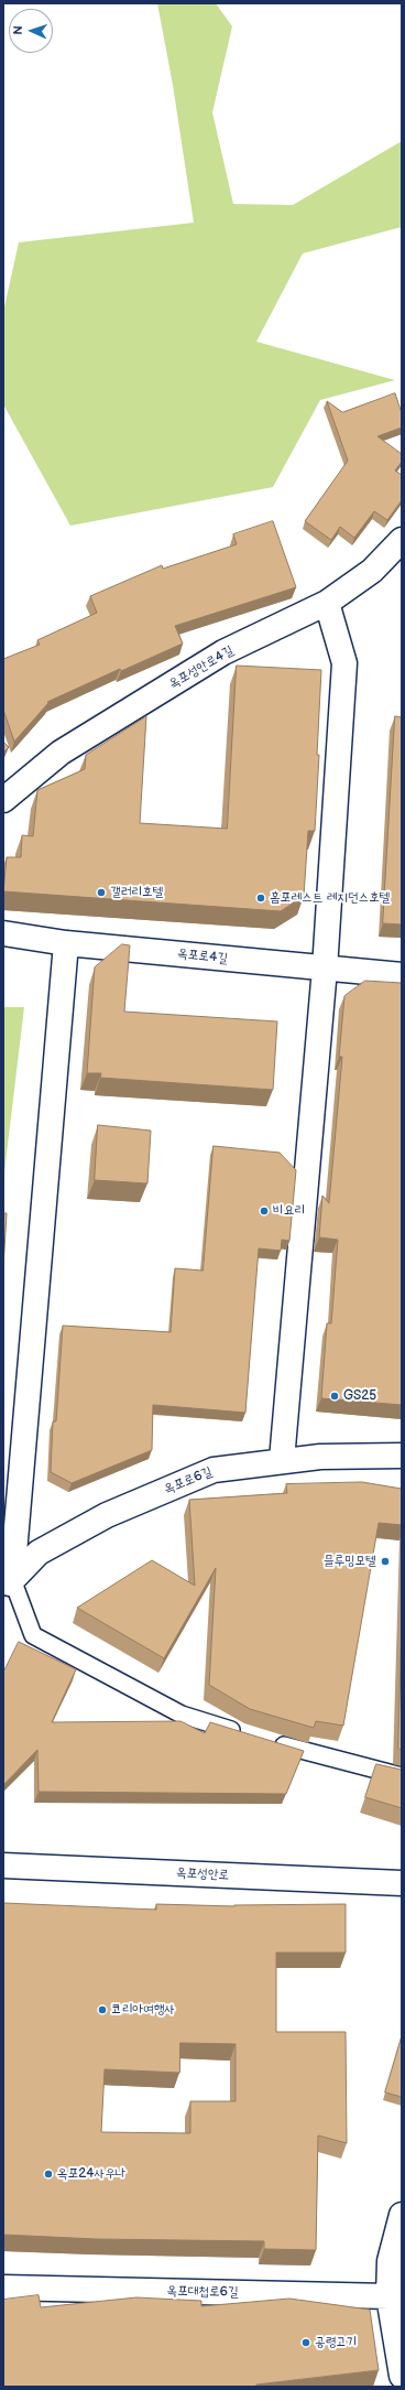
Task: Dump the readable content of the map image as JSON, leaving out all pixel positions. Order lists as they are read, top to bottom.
{
  "streets": {
    "street": [
      "옥포성안로4길",
      "옥포로4길",
      "옥포로6길",
      "옥포성안로",
      "옥포대첩로6길"
    ]
  },
  "places": [
    "갤러리호텔",
    "홈포레스트 레지던스호텔",
    "비요리",
    "GS25",
    "믈루밍모텔",
    "코리아여행사",
    "옥포24사우나",
    "공령고기"
  ],
  "north": "left"
}
